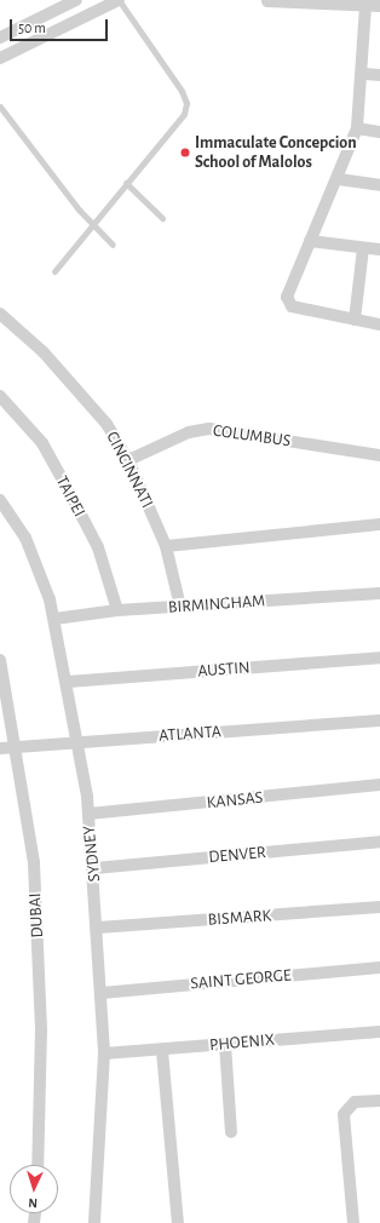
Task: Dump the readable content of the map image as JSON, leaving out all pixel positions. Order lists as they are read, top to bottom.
{
  "streets": {
    "street": [
      "COLUMBUS",
      "CINCINNATI",
      "TAIPEI",
      "BIRMINGHAM",
      "AUSTIN",
      "ATLANTA",
      "KANSAS",
      "SYDNEY",
      "DENVER",
      "DUBAI",
      "BISMARK",
      "SAINT GEORGE",
      "PHOENIX"
    ]
  },
  "crossings": [
    ["COLUMBUS", "CINCINNATI"],
    ["CINCINNATI", "BIRMINGHAM"],
    ["TAIPEI", "BIRMINGHAM"],
    ["BIRMINGHAM", "SYDNEY"],
    ["AUSTIN", "SYDNEY"],
    ["ATLANTA", "SYDNEY"],
    ["ATLANTA", "DUBAI"],
    ["KANSAS", "SYDNEY"],
    ["SYDNEY", "DENVER"],
    ["SYDNEY", "BISMARK"],
    ["SYDNEY", "SAINT GEORGE"],
    ["SYDNEY", "PHOENIX"]
  ],
  "places": ["Immaculate Concepcion School of Malolos"],
  "scale_bar": "50 m",
  "north": "bottom"
}
